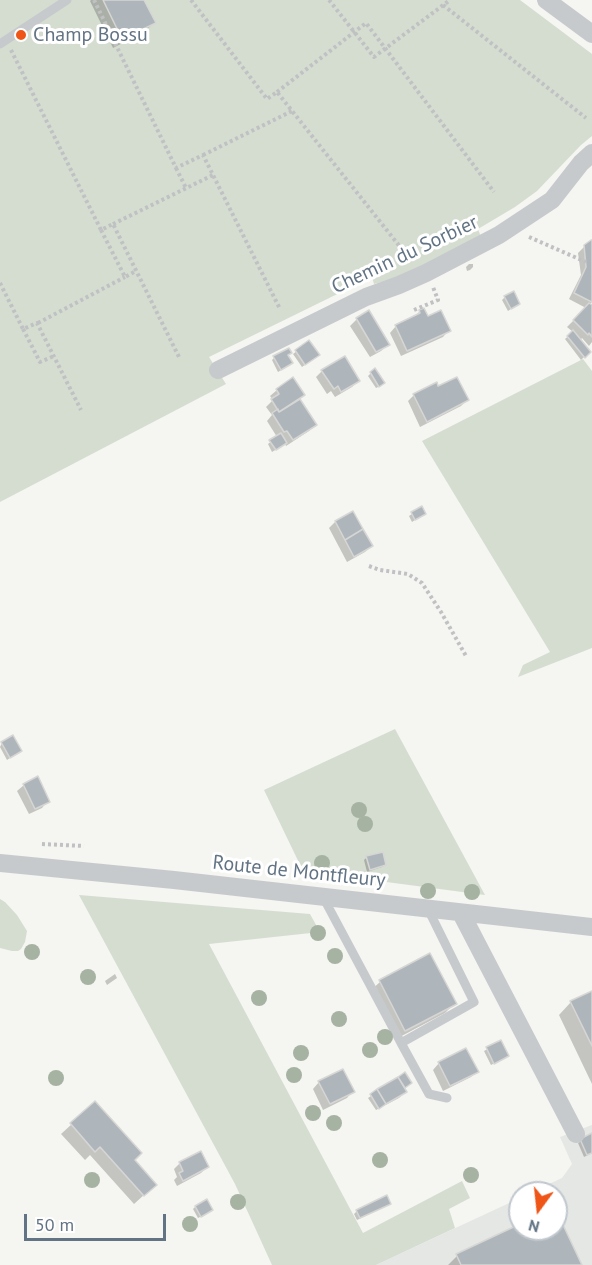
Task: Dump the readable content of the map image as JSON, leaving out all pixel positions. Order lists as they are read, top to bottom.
{
  "streets": {
    "street": ["Chemin du Sorbier", "Route de Montfleury"]
  },
  "places": ["Champ Bossu"],
  "scale_bar": "50 m",
  "north": "bottom"
}
